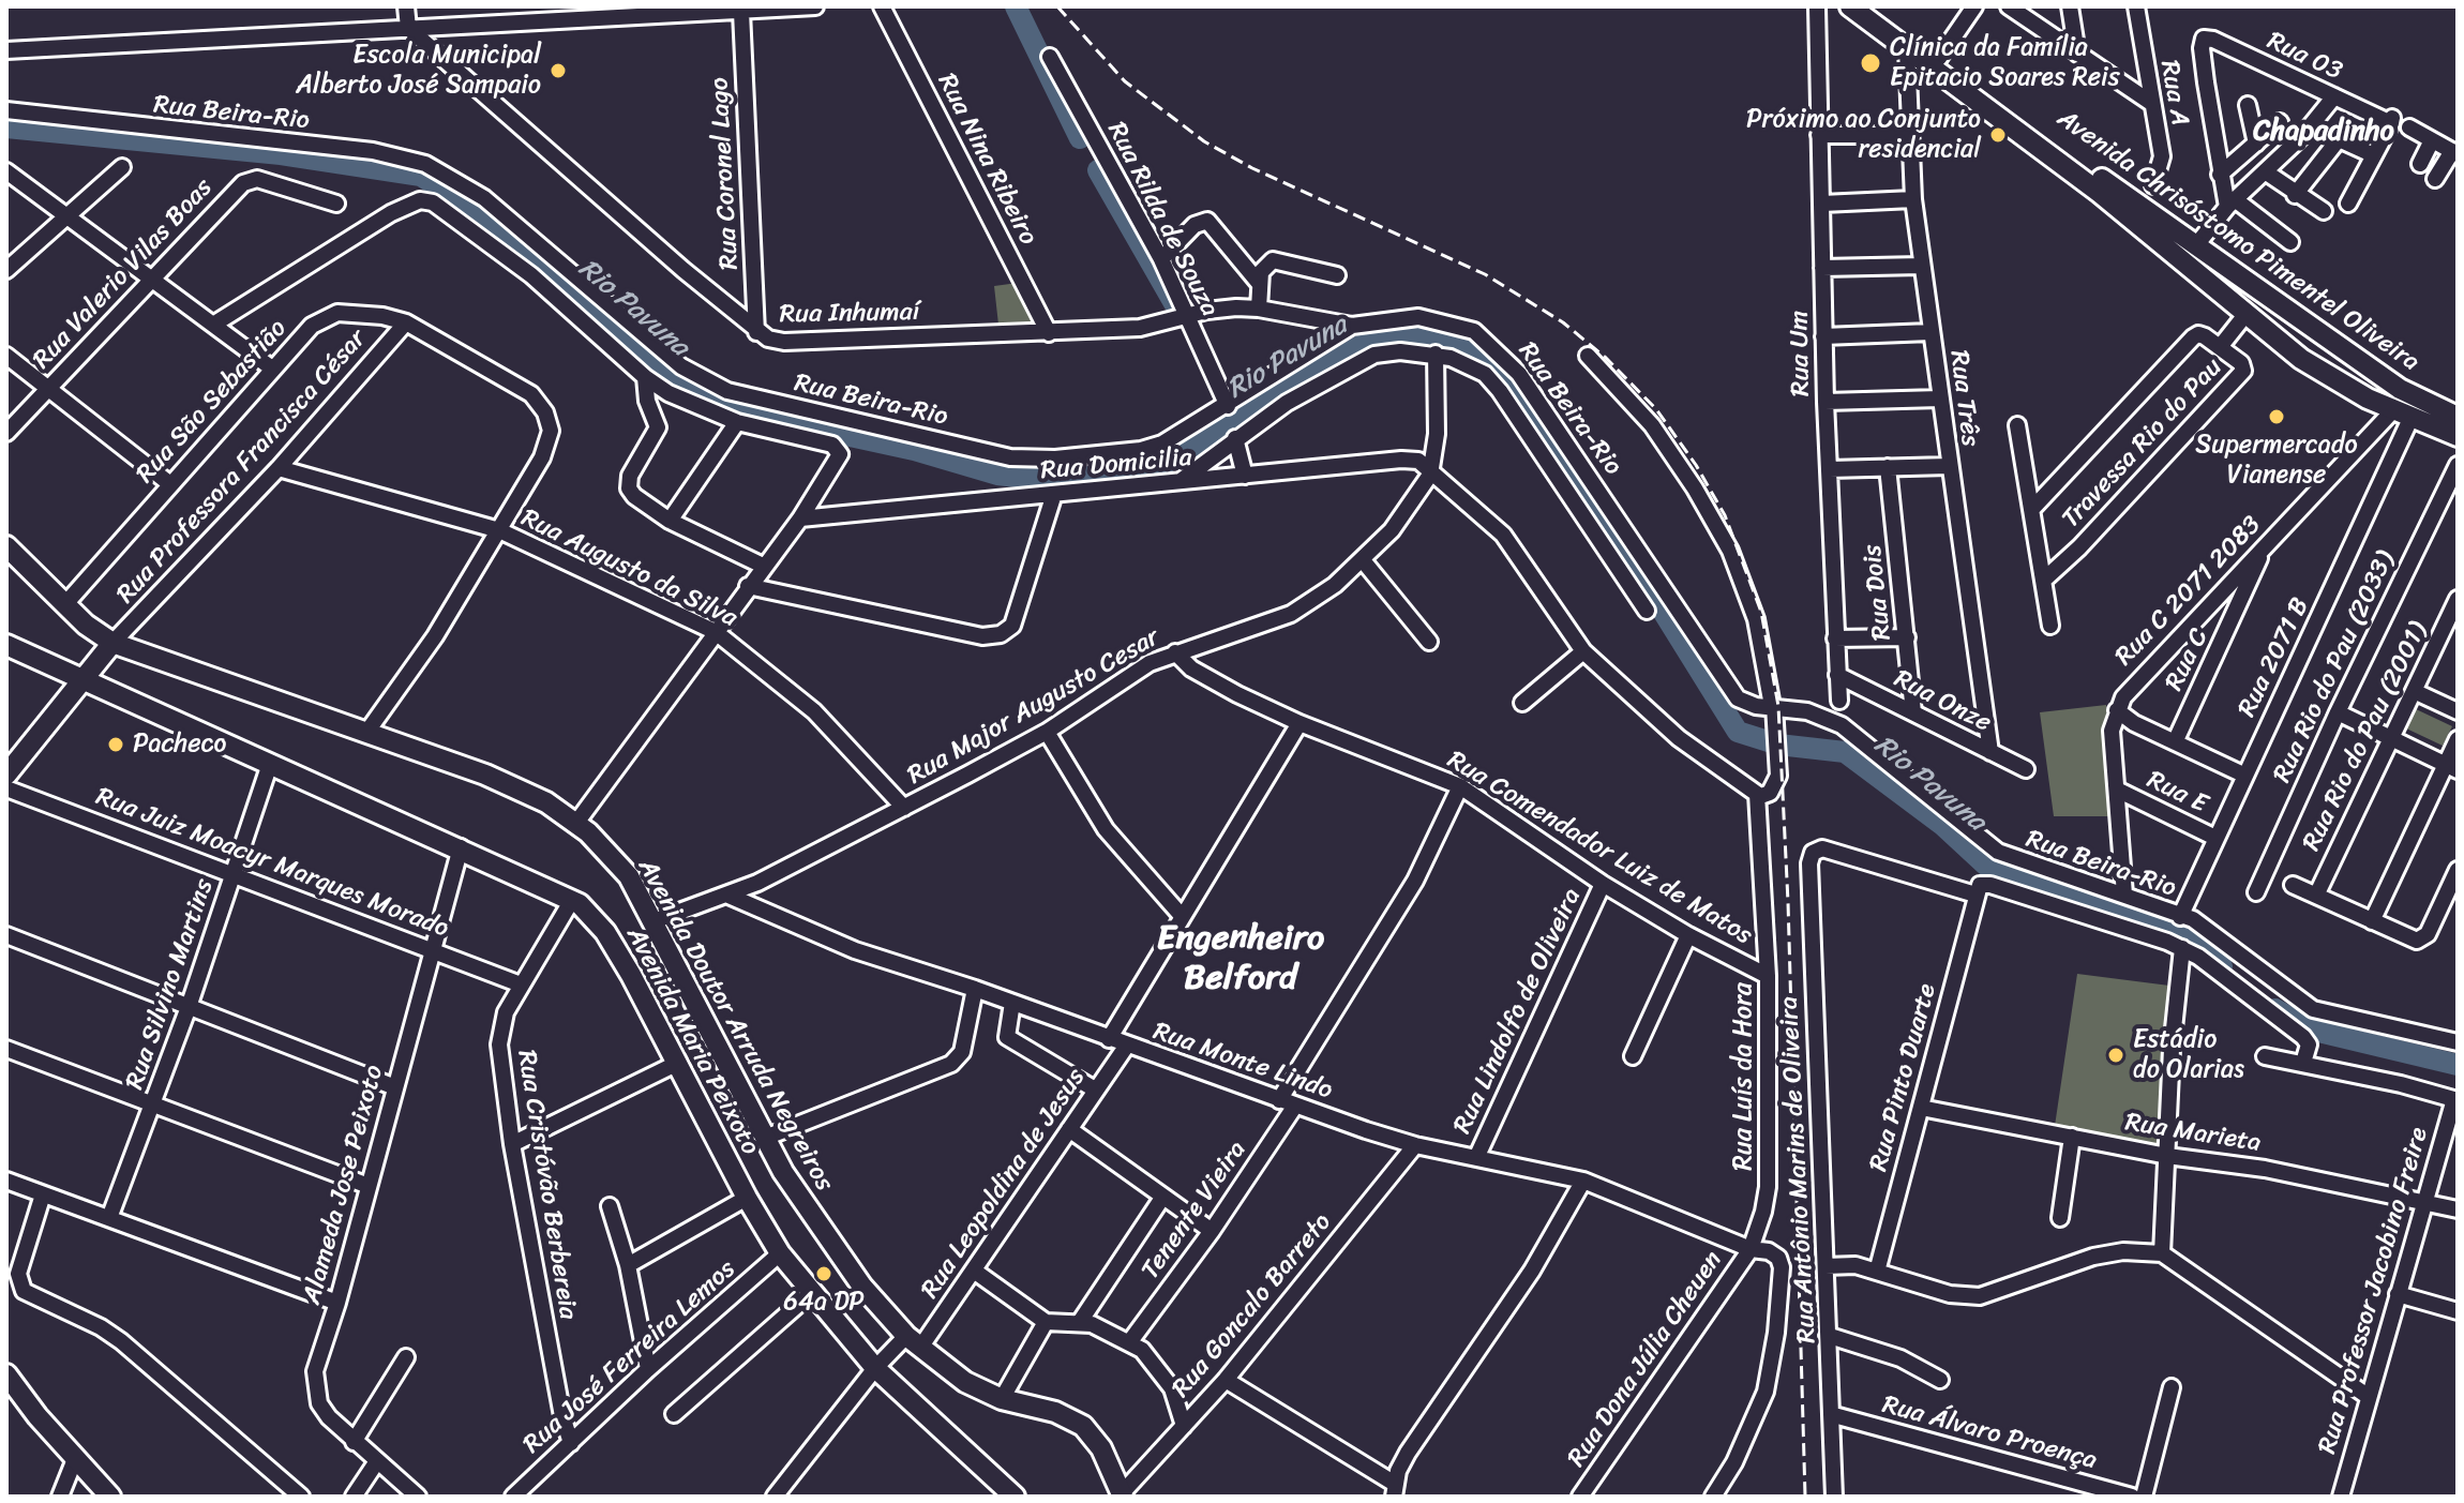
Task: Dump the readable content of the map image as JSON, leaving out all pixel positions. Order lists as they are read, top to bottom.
{
  "streets": {
    "main road": ["Avenida Chrisóstomo Pimentel Oliveira", "Avenida Doutor Arruda Negreiros", "Avenida Maria Peixoto"],
    "street": [
      "Rua 03",
      "Rua A",
      "Rua Beira-Rio",
      "Rua Nina Ribeiro",
      "Rua Coronel Lago",
      "Rua Rilda de Souza",
      "Rua Valerio Vilas Boas",
      "Rua Inhumaí",
      "Rua Um",
      "Rua Três",
      "Rua São Sebastião",
      "Travessa Rio do Pau",
      "Rua Domicilia",
      "Rua Professora Francisca César",
      "Rua Augusto da Silva",
      "Rua C 2071 2083",
      "Rua Dois",
      "Rua 2071 B",
      "Rua C",
      "Rua Rio do Pau (2033)",
      "Rua Onze",
      "Rua Major Augusto Cesar",
      "Rua Rio do Pau (2001)",
      "Rua E",
      "Rua Comendador Luiz de Matos",
      "Rua Juiz Moacyr Marques Morado",
      "Rua Silvino Martins",
      "Rua Lindolfo de Oliveira",
      "Rua Monte Lindo",
      "Rua Luís da Hora",
      "Rua Pinto Duarte",
      "Rua Marieta",
      "Rua Antônio Marins de Oliveira",
      "Rua Leopoldina de Jesus",
      "Alameda Jose Peixoto",
      "Rua Cristóvão Berbereia",
      "Tenente Vieira",
      "Rua Professor Jacobino Freire",
      "Rua Goncalo Barreto",
      "Rua José Ferreira Lemos",
      "Rua Dona Júlia Cheuen",
      "Rua Álvaro Proença"
    ]
  },
  "crossings": [
    ["Rua Beira-Rio", "Rua Rilda de Souza"],
    ["Rua Beira-Rio", "Rua Inhumaí"],
    ["Rua Beira-Rio", "Rua C 2071 2083"],
    ["Rua Beira-Rio", "Rua 2071 B"],
    ["Rua Nina Ribeiro", "Rua Inhumaí"],
    ["Rua Coronel Lago", "Rua Inhumaí"],
    ["Rua Rilda de Souza", "Rua Inhumaí"],
    ["Avenida Chrisóstomo Pimentel Oliveira", "Rua Três"],
    ["Avenida Chrisóstomo Pimentel Oliveira", "Rua C 2071 2083"],
    ["Avenida Chrisóstomo Pimentel Oliveira", "Rua 2071 B"],
    ["Rua Um", "Rua Onze"],
    ["Rua Três", "Rua Onze"],
    ["Rua São Sebastião", "Rua Professora Francisca César"],
    ["Rua São Sebastião", "Rua Augusto da Silva"],
    ["Rua São Sebastião", "Avenida Doutor Arruda Negreiros"],
    ["Rua Domicilia", "Rua Major Augusto Cesar"],
    ["Rua Domicilia", "Rua Luís da Hora"],
    ["Rua Professora Francisca César", "Rua Augusto da Silva"],
    ["Rua Professora Francisca César", "Avenida Doutor Arruda Negreiros"],
    ["Rua Augusto da Silva", "Rua Major Augusto Cesar"],
    ["Rua C 2071 2083", "Rua 2071 B"],
    ["Rua C 2071 2083", "Rua C"],
    ["Rua C 2071 2083", "Rua E"],
    ["Rua Dois", "Rua Onze"],
    ["Rua 2071 B", "Rua E"],
    ["Rua Major Augusto Cesar", "Rua Comendador Luiz de Matos"],
    ["Rua Major Augusto Cesar", "Avenida Doutor Arruda Negreiros"],
    ["Rua Major Augusto Cesar", "Rua Monte Lindo"],
    ["Rua Comendador Luiz de Matos", "Rua Lindolfo de Oliveira"],
    ["Rua Comendador Luiz de Matos", "Rua Luís da Hora"],
    ["Rua Comendador Luiz de Matos", "Tenente Vieira"],
    ["Rua Juiz Moacyr Marques Morado", "Rua Silvino Martins"],
    ["Rua Juiz Moacyr Marques Morado", "Alameda Jose Peixoto"],
    ["Rua Juiz Moacyr Marques Morado", "Rua Cristóvão Berbereia"],
    ["Rua Silvino Martins", "Avenida Maria Peixoto"],
    ["Rua Lindolfo de Oliveira", "Rua Monte Lindo"],
    ["Avenida Doutor Arruda Negreiros", "Rua Leopoldina de Jesus"],
    ["Avenida Doutor Arruda Negreiros", "Rua Goncalo Barreto"],
    ["Avenida Maria Peixoto", "Rua Leopoldina de Jesus"],
    ["Avenida Maria Peixoto", "Alameda Jose Peixoto"],
    ["Avenida Maria Peixoto", "Rua Cristóvão Berbereia"],
    ["Avenida Maria Peixoto", "Rua José Ferreira Lemos"],
    ["Rua Monte Lindo", "Rua Luís da Hora"],
    ["Rua Monte Lindo", "Rua Leopoldina de Jesus"],
    ["Rua Monte Lindo", "Tenente Vieira"],
    ["Rua Monte Lindo", "Rua Goncalo Barreto"],
    ["Rua Monte Lindo", "Rua Dona Júlia Cheuen"],
    ["Rua Luís da Hora", "Rua Dona Júlia Cheuen"],
    ["Rua Pinto Duarte", "Rua Marieta"],
    ["Rua Pinto Duarte", "Rua Antônio Marins de Oliveira"],
    ["Rua Marieta", "Rua Professor Jacobino Freire"],
    ["Rua Antônio Marins de Oliveira", "Rua Álvaro Proença"],
    ["Rua Cristóvão Berbereia", "Rua José Ferreira Lemos"]
  ],
  "districts": ["Chapadinho", "Engenheiro Belford"],
  "water": ["Rio Pavuna"],
  "places": [
    "Clínica da Família Epitacio Soares Reis",
    "Escola Municipal Alberto José Sampaio",
    "Próximo ao Conjunto residencial",
    "Supermercado Vianense",
    "Pacheco",
    "Estádio do Olarias",
    "64a DP"
  ]
}
